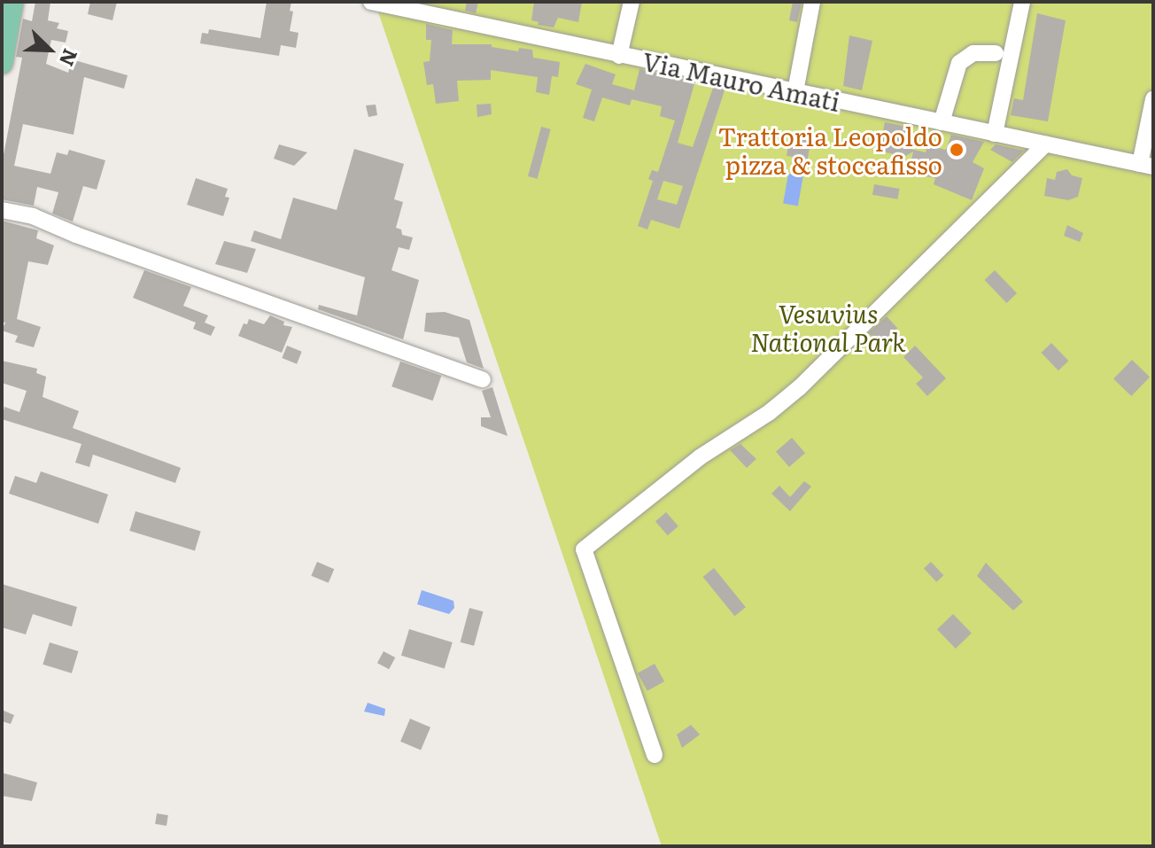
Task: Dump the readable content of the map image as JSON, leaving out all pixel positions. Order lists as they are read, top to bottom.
{
  "streets": {
    "street": ["Via Mauro Amati"]
  },
  "parks": ["Vesuvius National Park"],
  "places": ["Trattoria Leopoldo pizza & stoccafisso"],
  "north": "bottom right"
}
